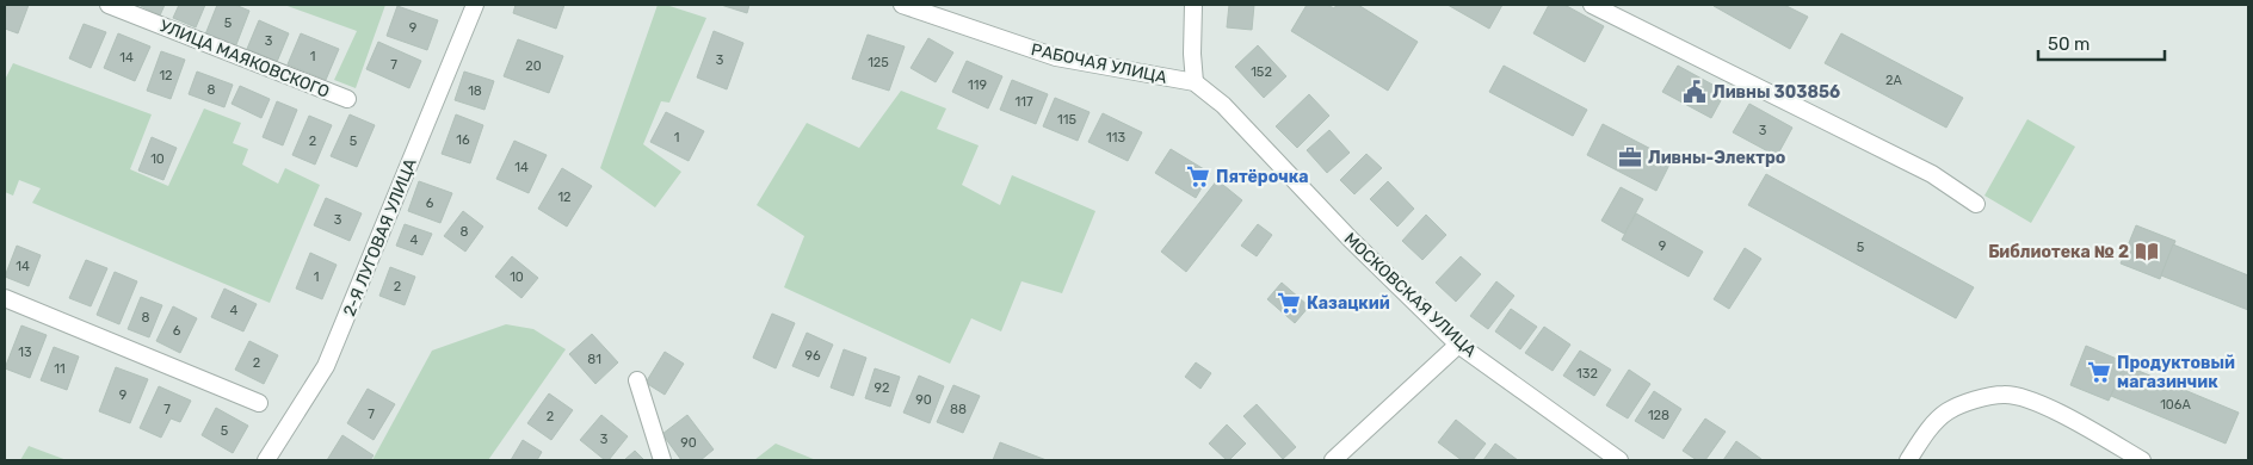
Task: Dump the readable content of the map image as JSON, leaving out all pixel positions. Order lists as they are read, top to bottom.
{
  "streets": {
    "street": [
      "УЛИЦА МАЯКОВСКОГО",
      "РАБОЧАЯ УЛИЦА",
      "2-Я ЛУГОВАЯ УЛИЦА",
      "МОСКОВСКАЯ УЛИЦА"
    ]
  },
  "crossings": [
    ["РАБОЧАЯ УЛИЦА", "МОСКОВСКАЯ УЛИЦА"]
  ],
  "places": {
    "public building": ["Ливны 303856"],
    "office": ["Ливны-Электро"],
    "supermarket": ["Пятёрочка", "Казацкий", "Продуктовый магазинчик"],
    "library": ["Библиотека № 2"]
  },
  "house_numbers": [
    "5",
    "9",
    "3",
    "1",
    "14",
    "3",
    "125",
    "7",
    "20",
    "152",
    "12",
    "2А",
    "119",
    "8",
    "18",
    "117",
    "115",
    "3",
    "1",
    "113",
    "16",
    "2",
    "5",
    "10",
    "14",
    "12",
    "6",
    "3",
    "8",
    "4",
    "9",
    "5",
    "14",
    "1",
    "10",
    "2",
    "4",
    "8",
    "6",
    "13",
    "96",
    "81",
    "2",
    "11",
    "132",
    "92",
    "9",
    "90",
    "106А",
    "7",
    "88",
    "7",
    "128",
    "2",
    "5",
    "3",
    "90"
  ],
  "scale_bar": "50 m"
}
